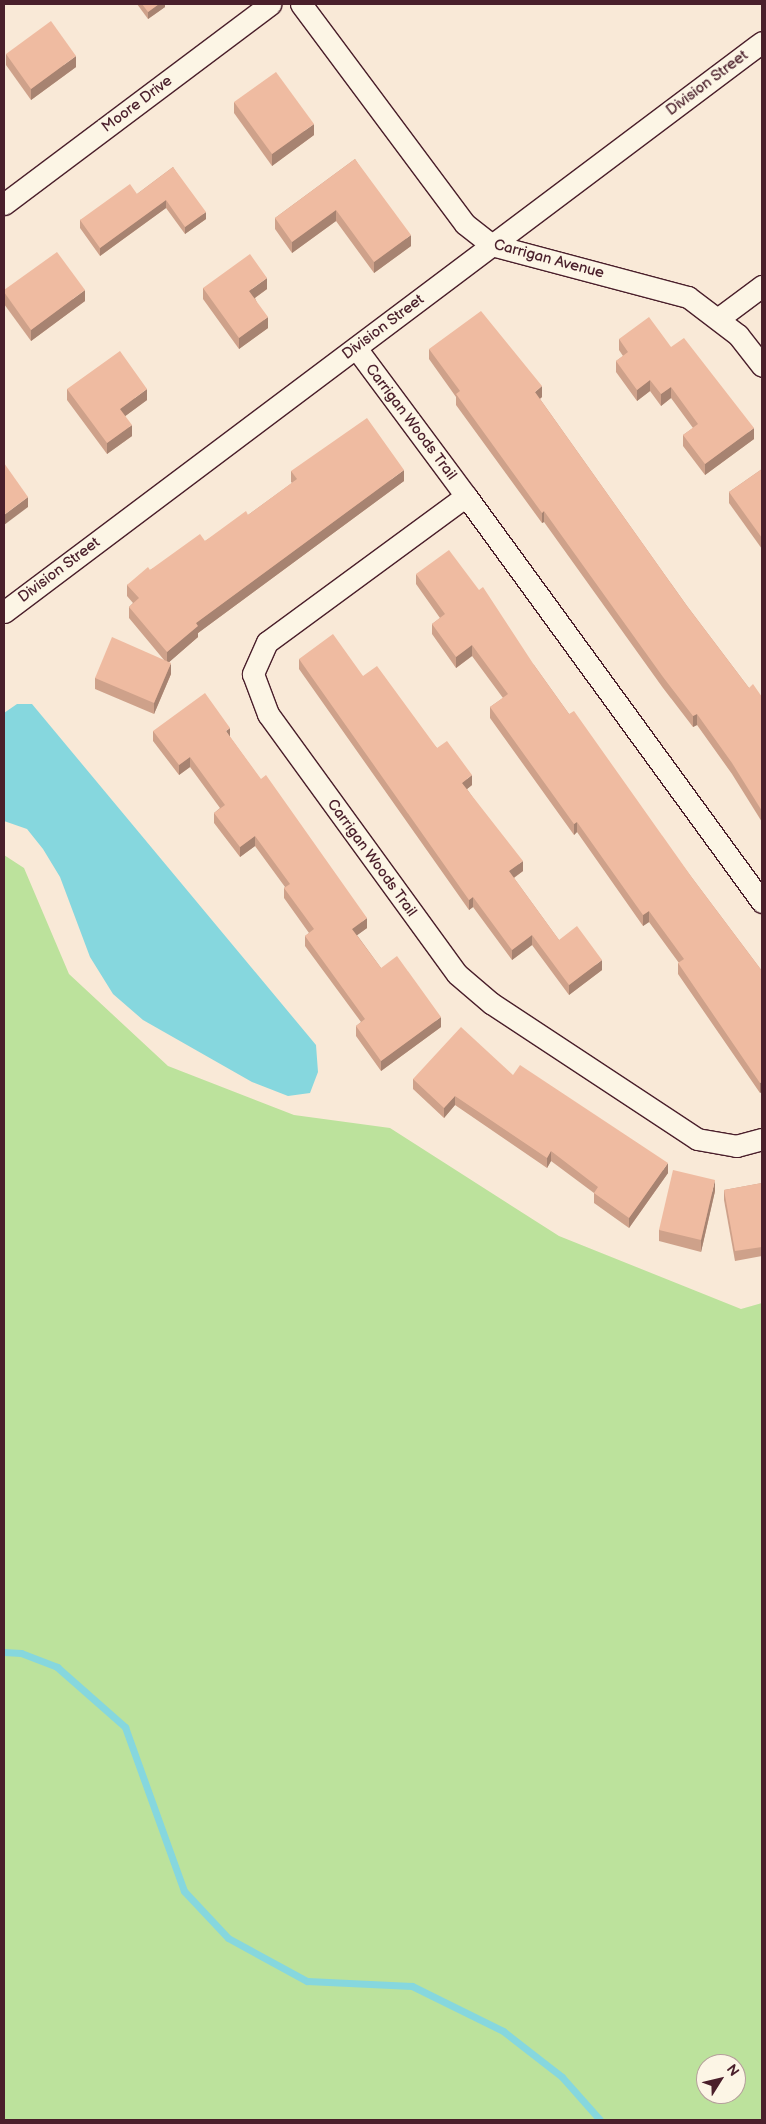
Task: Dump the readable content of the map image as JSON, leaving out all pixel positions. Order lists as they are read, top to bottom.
{
  "streets": {
    "street": [
      "Division Street",
      "Moore Drive",
      "Carrigan Avenue",
      "Carrigan Woods Trail"
    ]
  },
  "crossings": [
    ["Division Street", "Carrigan Avenue"],
    ["Division Street", "Carrigan Woods Trail"]
  ],
  "north": "top right"
}
